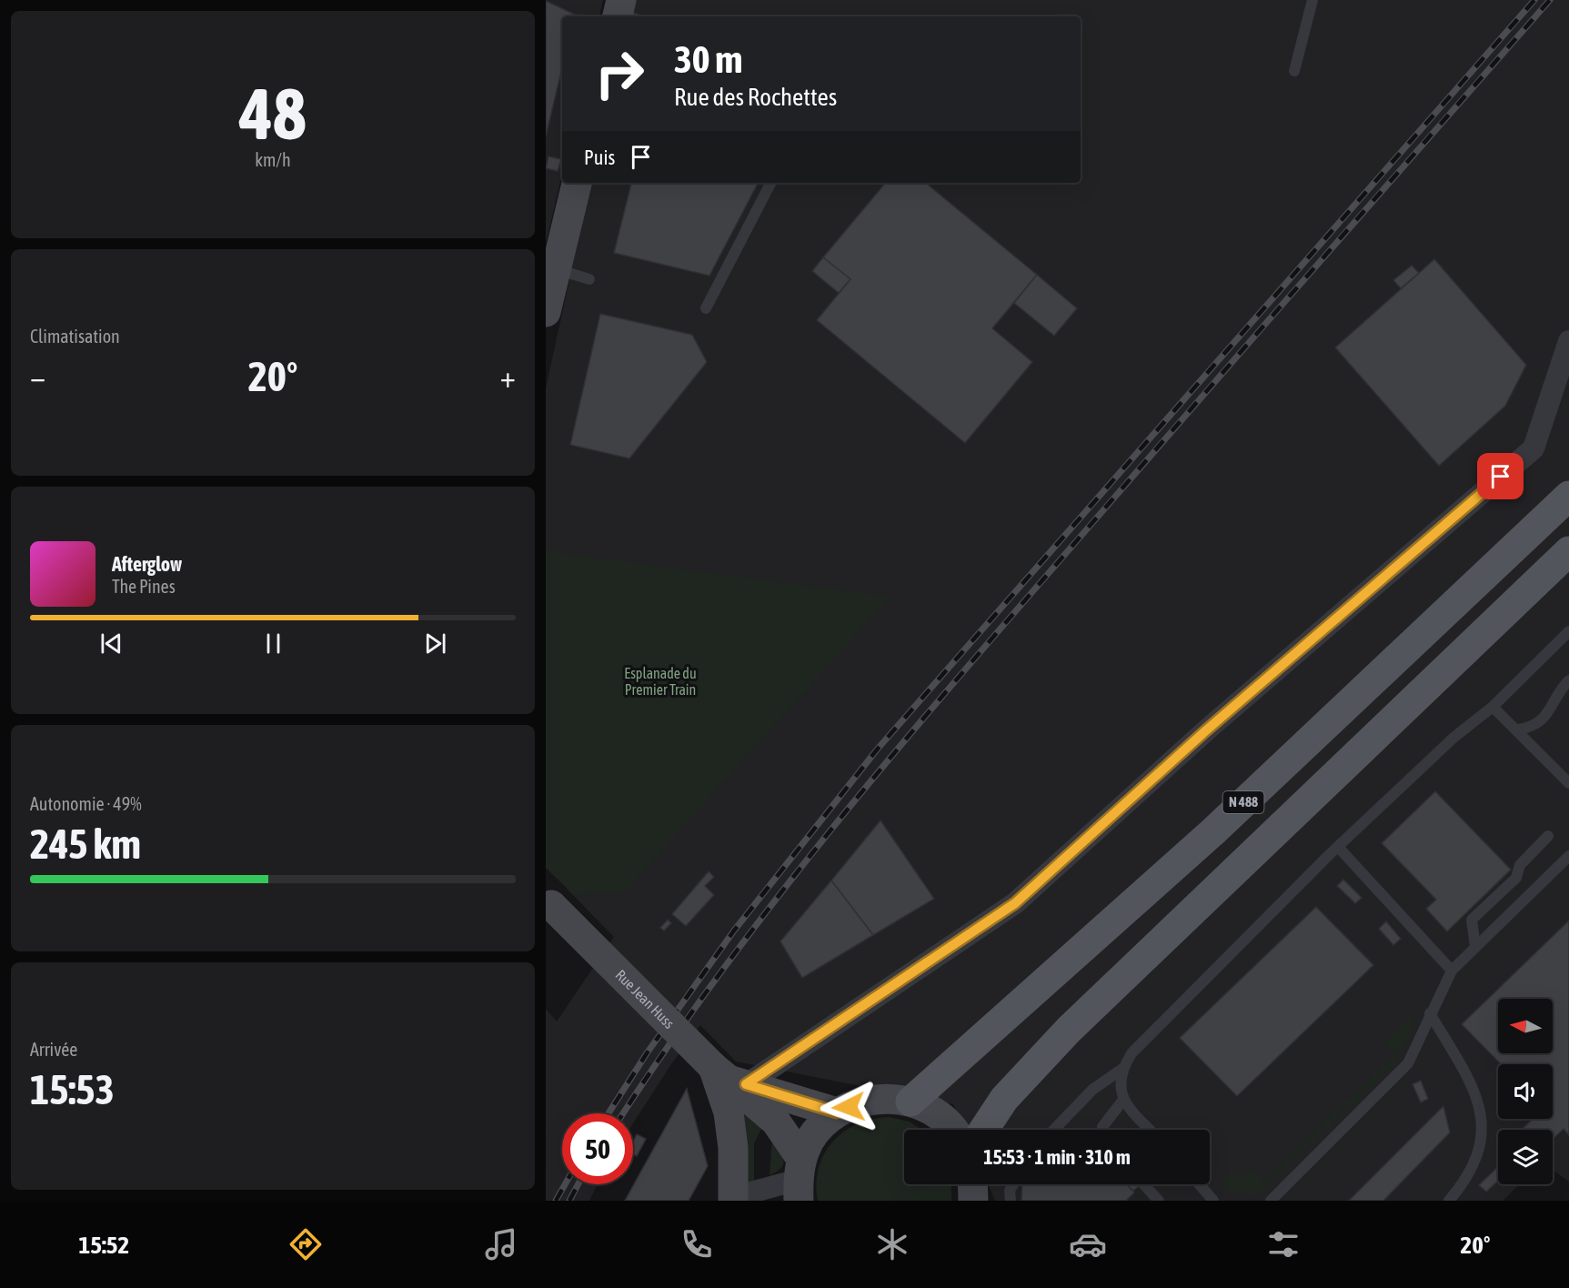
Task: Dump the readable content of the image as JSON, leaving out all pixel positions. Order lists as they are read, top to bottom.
{
  "streets": {
    "main road": ["N 488", "Rue Jean Huss"]
  },
  "parks": ["Esplanade du Premier Train"],
  "north": "left",
  "page": {
    "tile": [
      ["48", "km/h"],
      "Climatisation",
      ["Autonomie · 49%", "245 km"],
      ["Arrivée", "15:53"]
    ],
    "turn": ["30 m", "Rue des Rochettes"],
    "then": "Puis",
    "heat": ["−", "20°", "+"],
    "song": ["Afterglow", "The Pines"],
    "limit": "50",
    "trip": "15:53 · 1 min · 310 m",
    "tabs": ["15:52", "20°"]
  }
}
